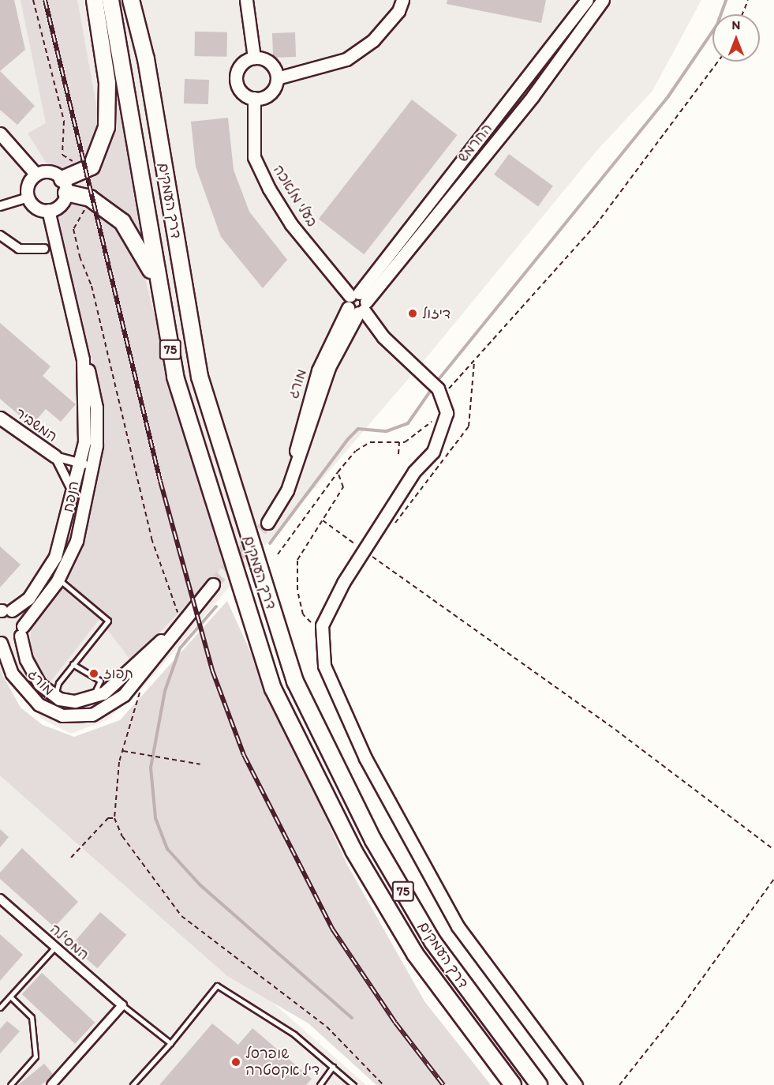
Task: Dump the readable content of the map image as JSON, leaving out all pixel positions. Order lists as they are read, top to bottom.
{
  "streets": {
    "highway": ["דרך העמקים", "75"],
    "street": [
      "החרמש",
      "בעלי מלאכה",
      "מורג",
      "המשביר",
      "הנפח",
      "המסילה"
    ]
  },
  "crossings": [
    ["החרמש", "בעלי מלאכה"],
    ["החרמש", "מורג"],
    ["בעלי מלאכה", "מורג"],
    ["מורג", "הנפח"],
    ["המשביר", "הנפח"]
  ],
  "places": ["דיזול", "תפוז", "שופרסל דיל אקסטרה"],
  "north": "top"
}
